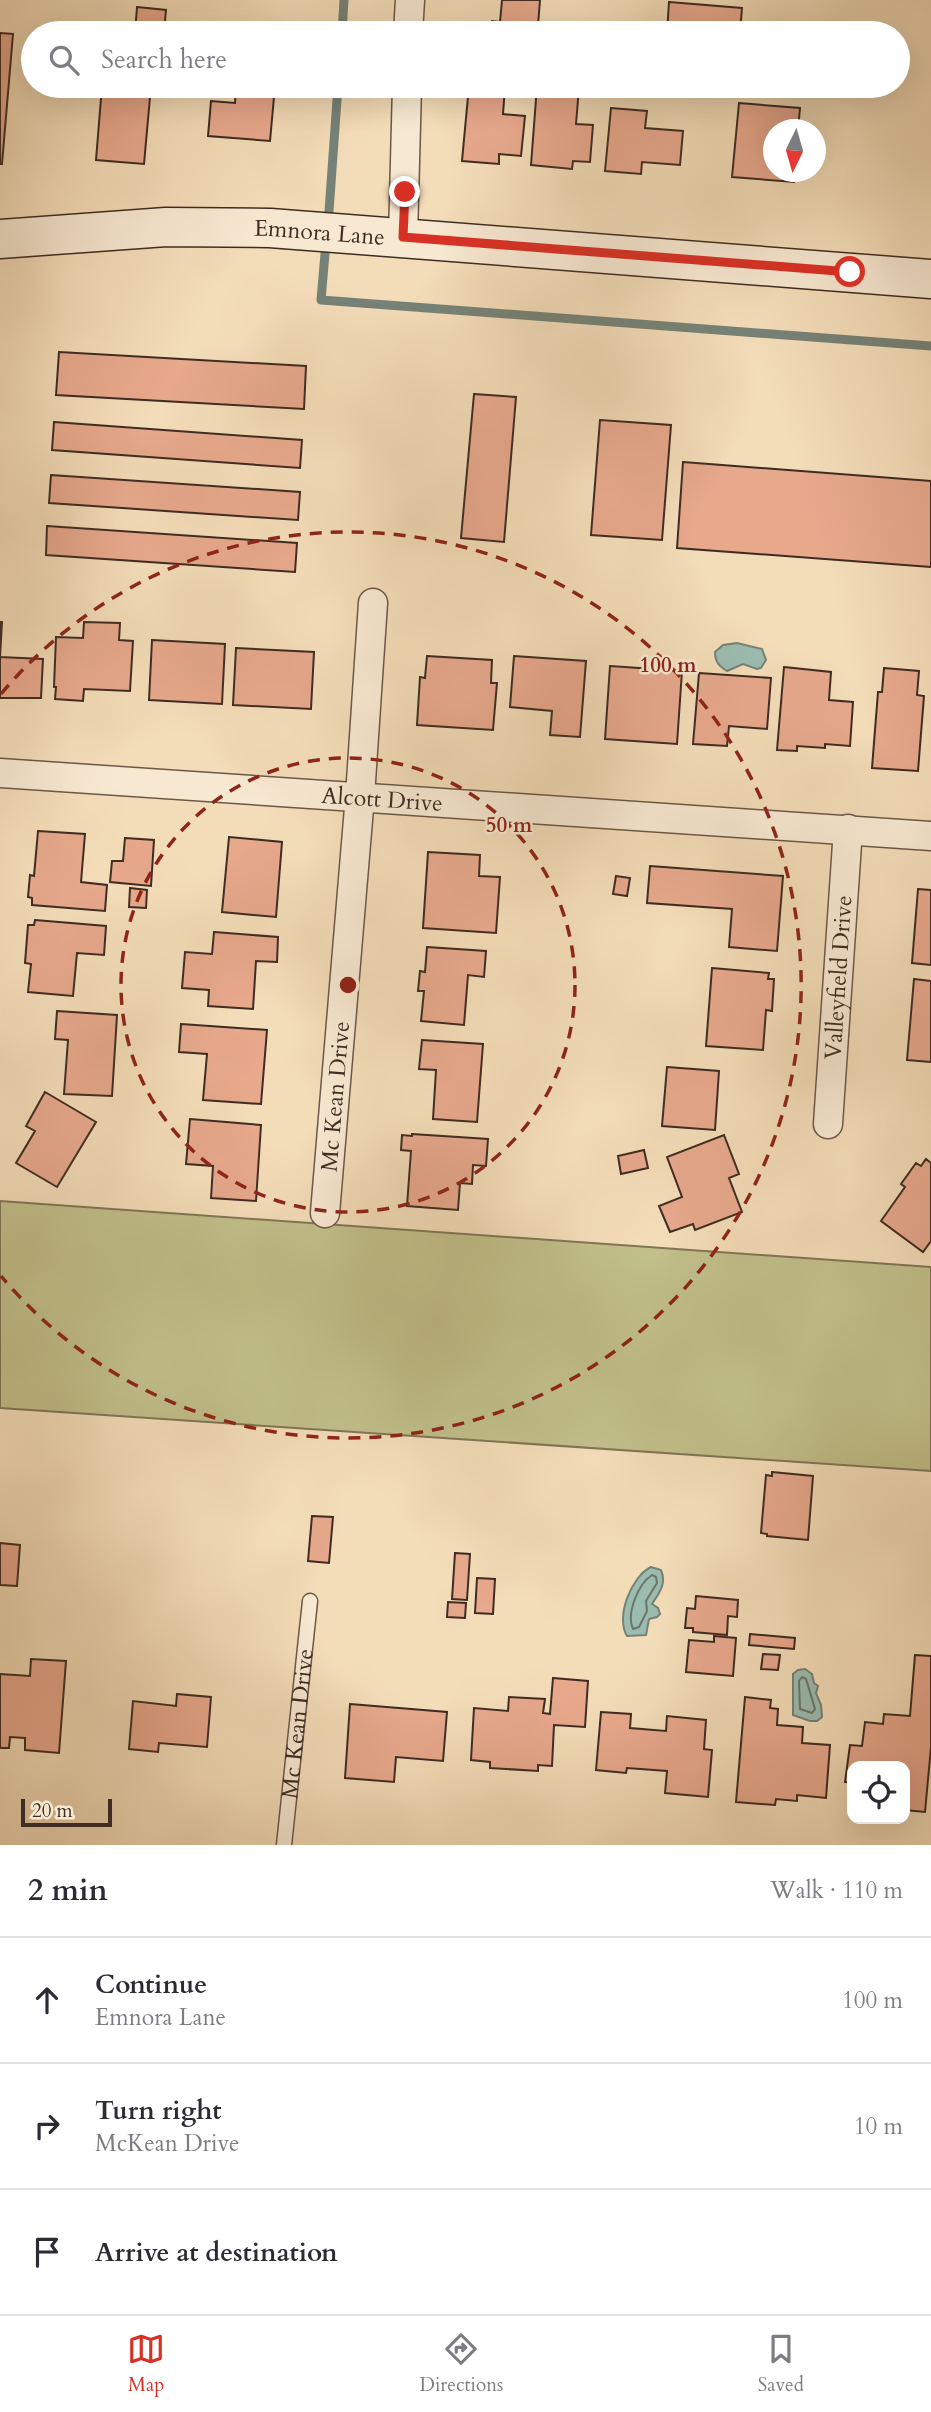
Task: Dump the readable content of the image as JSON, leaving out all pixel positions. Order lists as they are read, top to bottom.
{
  "streets": {
    "street": [
      "Emnora Lane",
      "Alcott Drive",
      "Valleyfield Drive",
      "Mc Kean Drive"
    ]
  },
  "crossings": [
    ["Alcott Drive", "Valleyfield Drive"],
    ["Alcott Drive", "Mc Kean Drive"]
  ],
  "scale_bar": "20 m",
  "north": "bottom",
  "page": {
    "search": "Search here",
    "scale": "20 m",
    "heading": ["2 min", "Walk · 110 m"],
    "list": [
      ["Continue", "Emnora Lane", "100 m"],
      ["Turn right", "McKean Drive", "10 m"],
      "Arrive at destination"
    ],
    "nav": ["Map", "Directions", "Saved"]
  },
  "rings": ["100 m", "50 m"]
}
